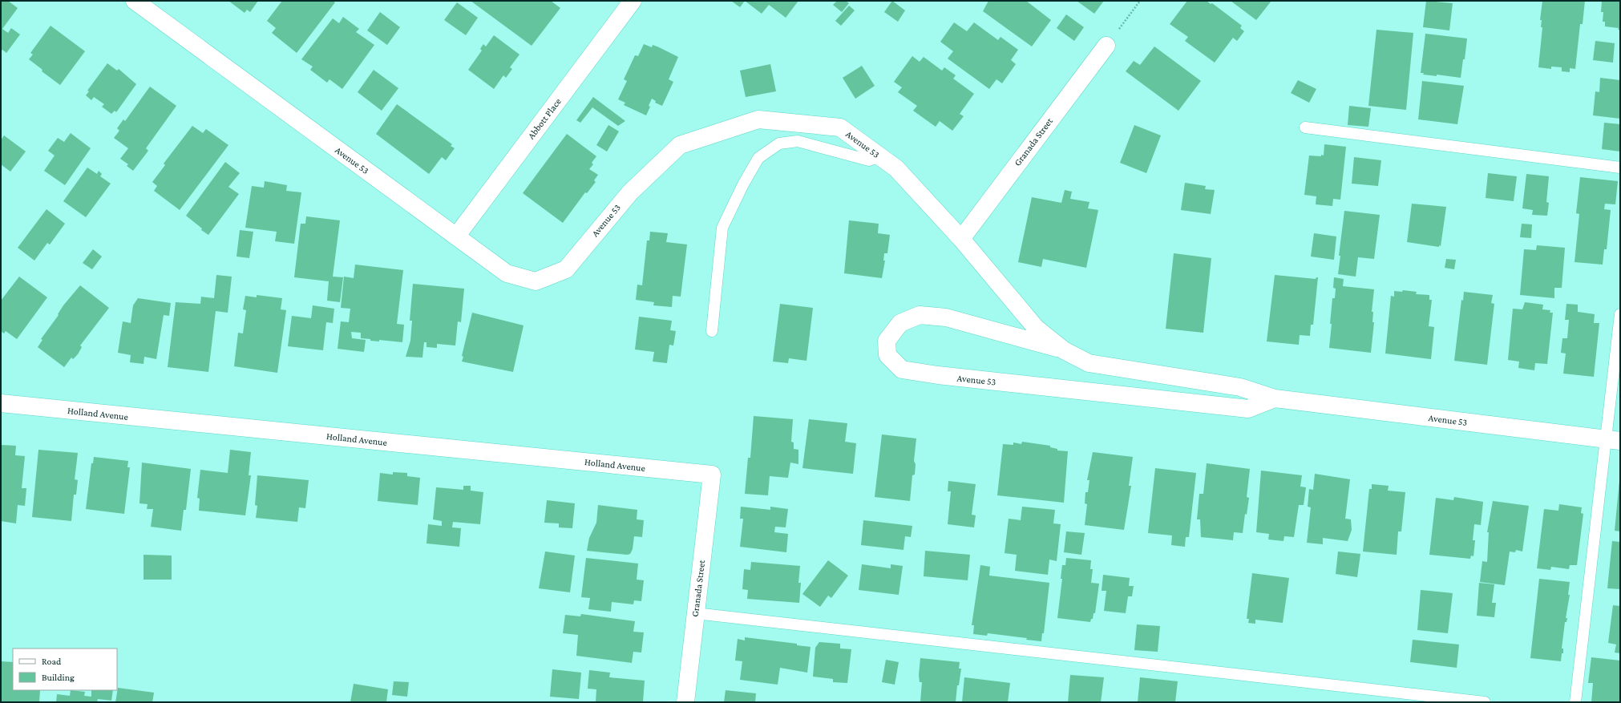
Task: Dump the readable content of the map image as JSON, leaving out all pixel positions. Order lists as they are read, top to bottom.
{
  "streets": {
    "street": [
      "Abbott Place",
      "Granada Street",
      "Avenue 53",
      "Holland Avenue"
    ]
  },
  "crossings": [
    ["Abbott Place", "Avenue 53"],
    ["Granada Street", "Avenue 53"],
    ["Granada Street", "Holland Avenue"]
  ],
  "legend": ["Road", "Building"]
}
